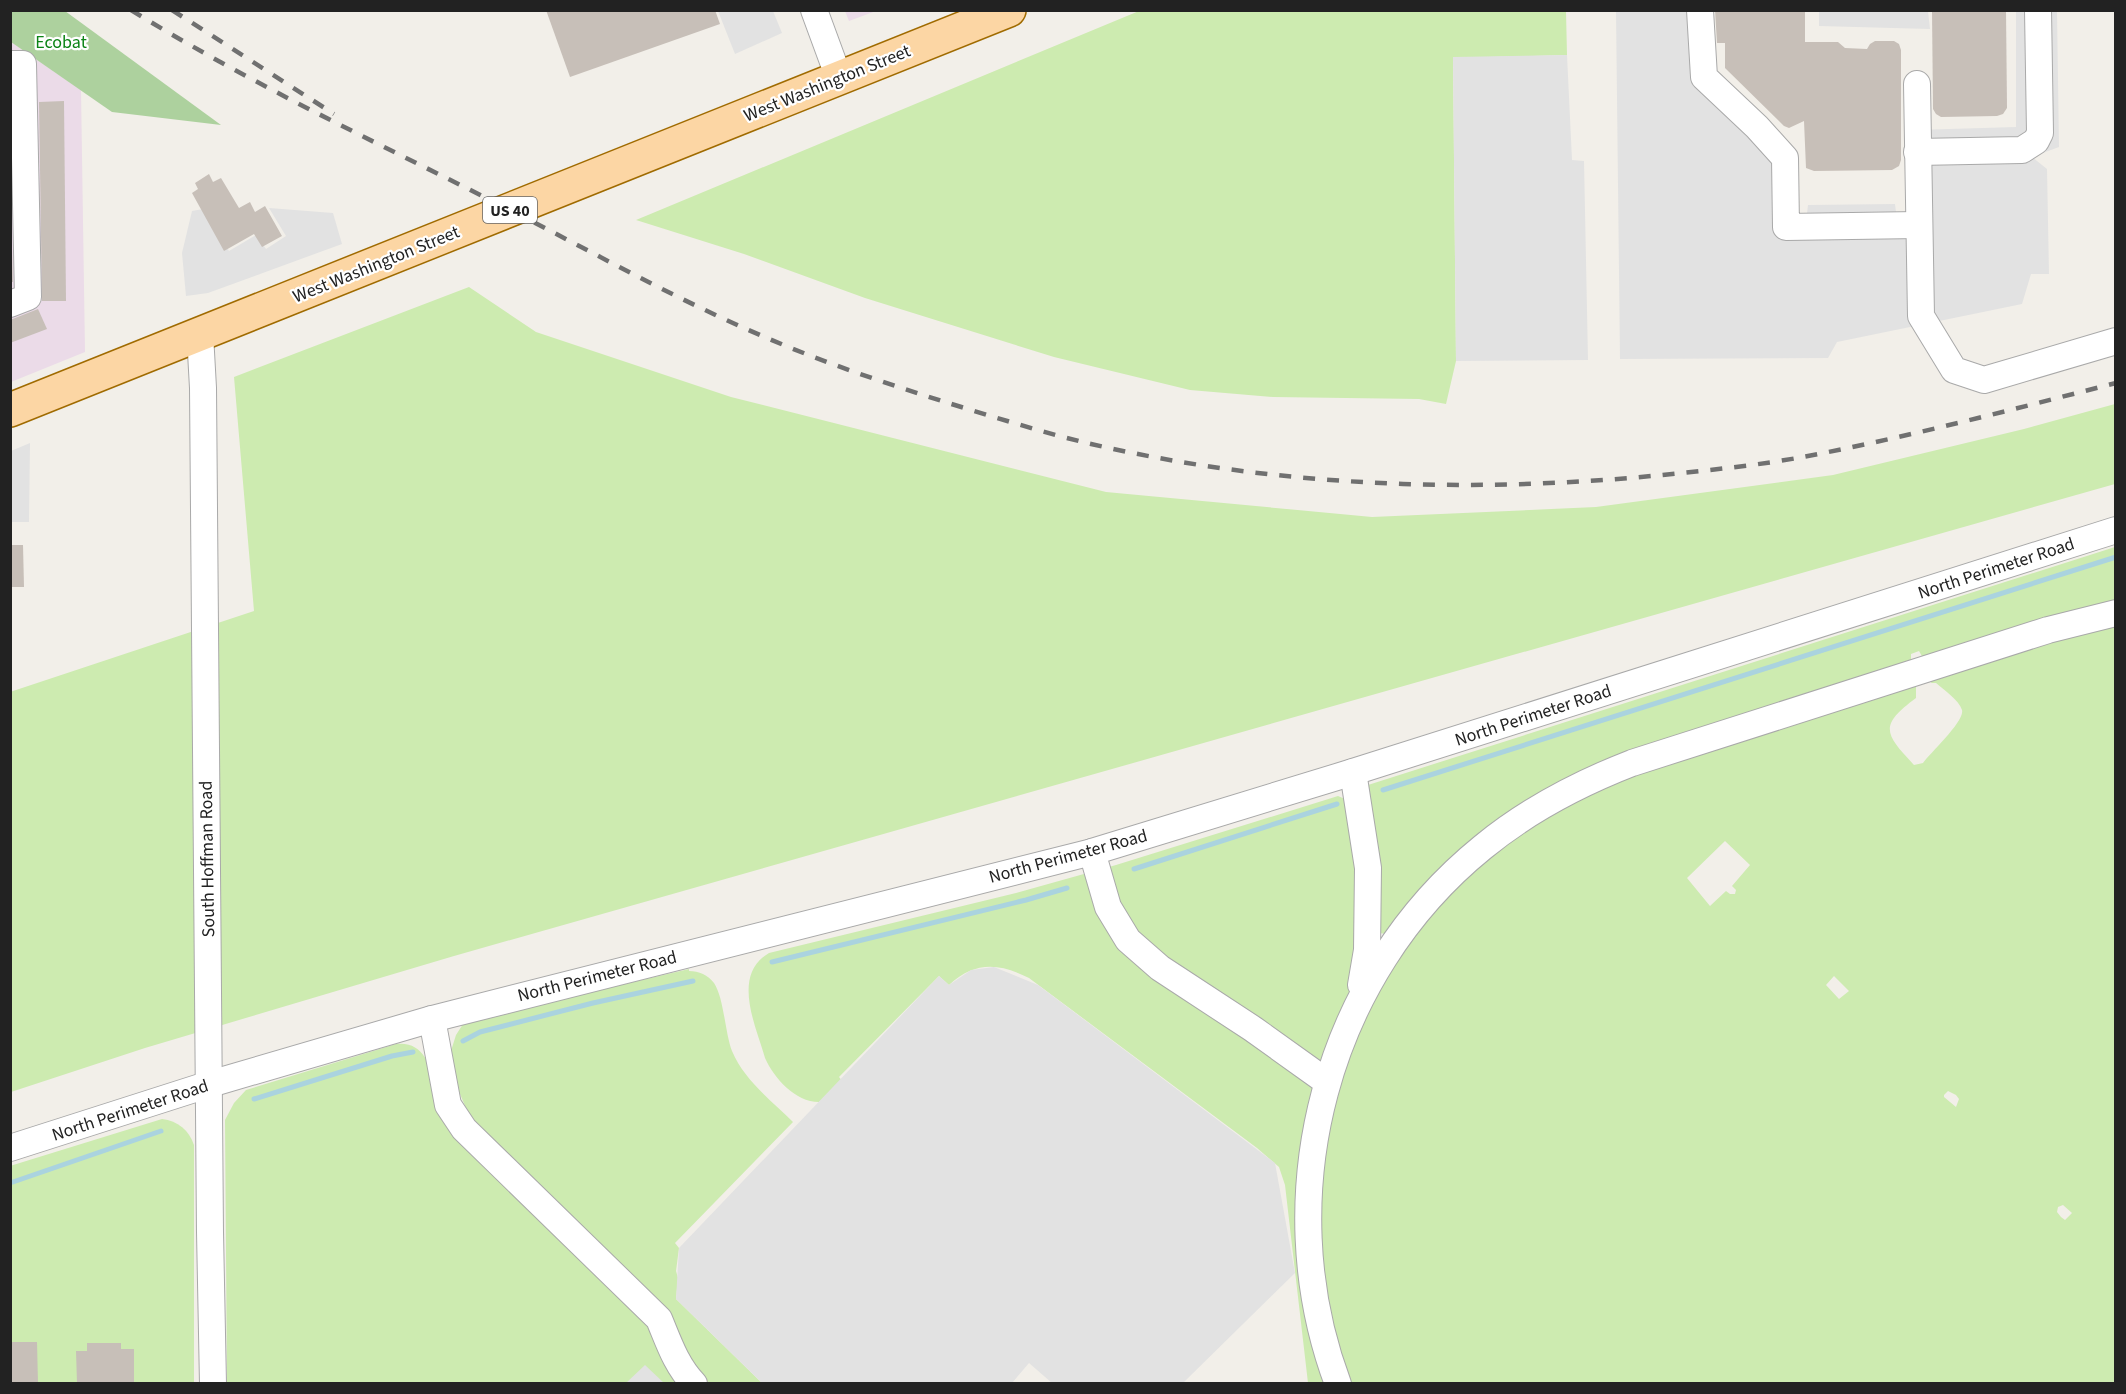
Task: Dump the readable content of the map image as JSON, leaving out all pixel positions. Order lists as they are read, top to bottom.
{
  "streets": {
    "main road": ["West Washington Street", "US 40"],
    "street": ["North Perimeter Road", "South Hoffman Road"]
  },
  "crossings": [
    ["West Washington Street", "South Hoffman Road"],
    ["North Perimeter Road", "South Hoffman Road"]
  ],
  "parks": ["Ecobat"]
}
